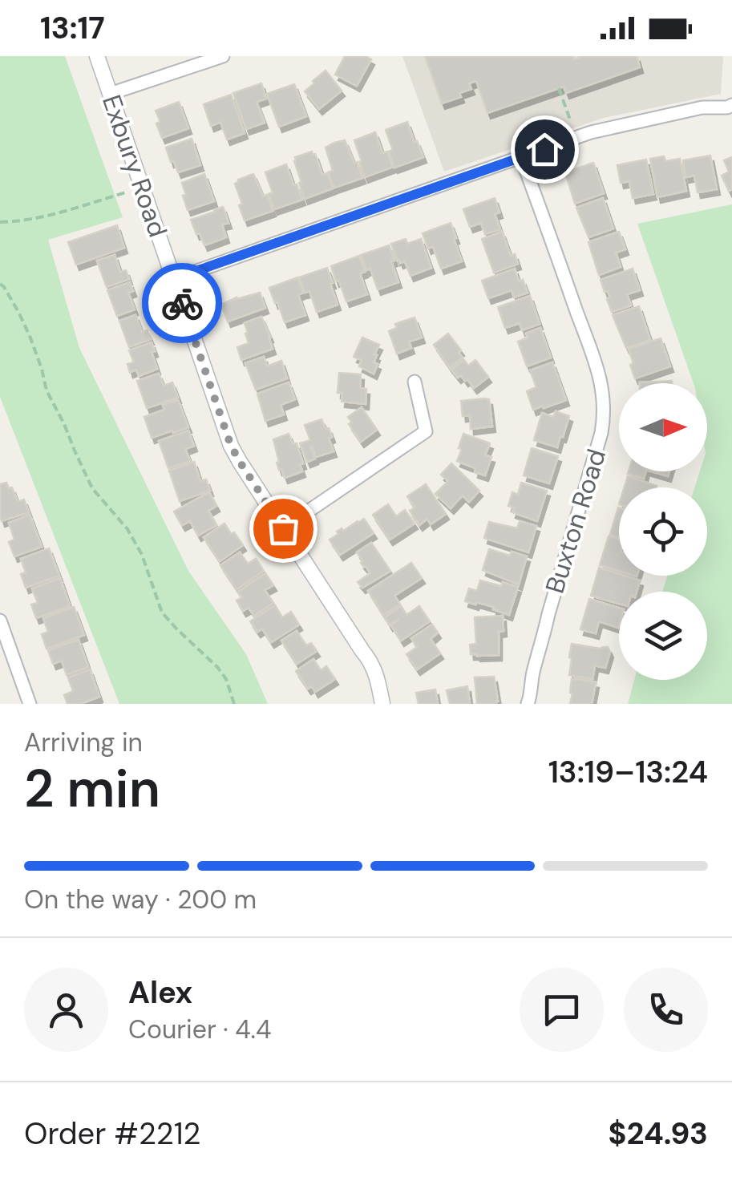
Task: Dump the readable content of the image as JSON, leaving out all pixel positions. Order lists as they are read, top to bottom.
{
  "streets": {
    "street": ["Exbury Road", "Buxton Road"]
  },
  "north": "right",
  "page": {
    "status": "13:17",
    "heading": ["2 min", "Arriving in", "13:19–13:24"],
    "panel": [
      "Alex",
      "Courier · 4.4",
      "Order #2212",
      "$24.93"
    ],
    "bar": "On the way · 200 m"
  }
}
